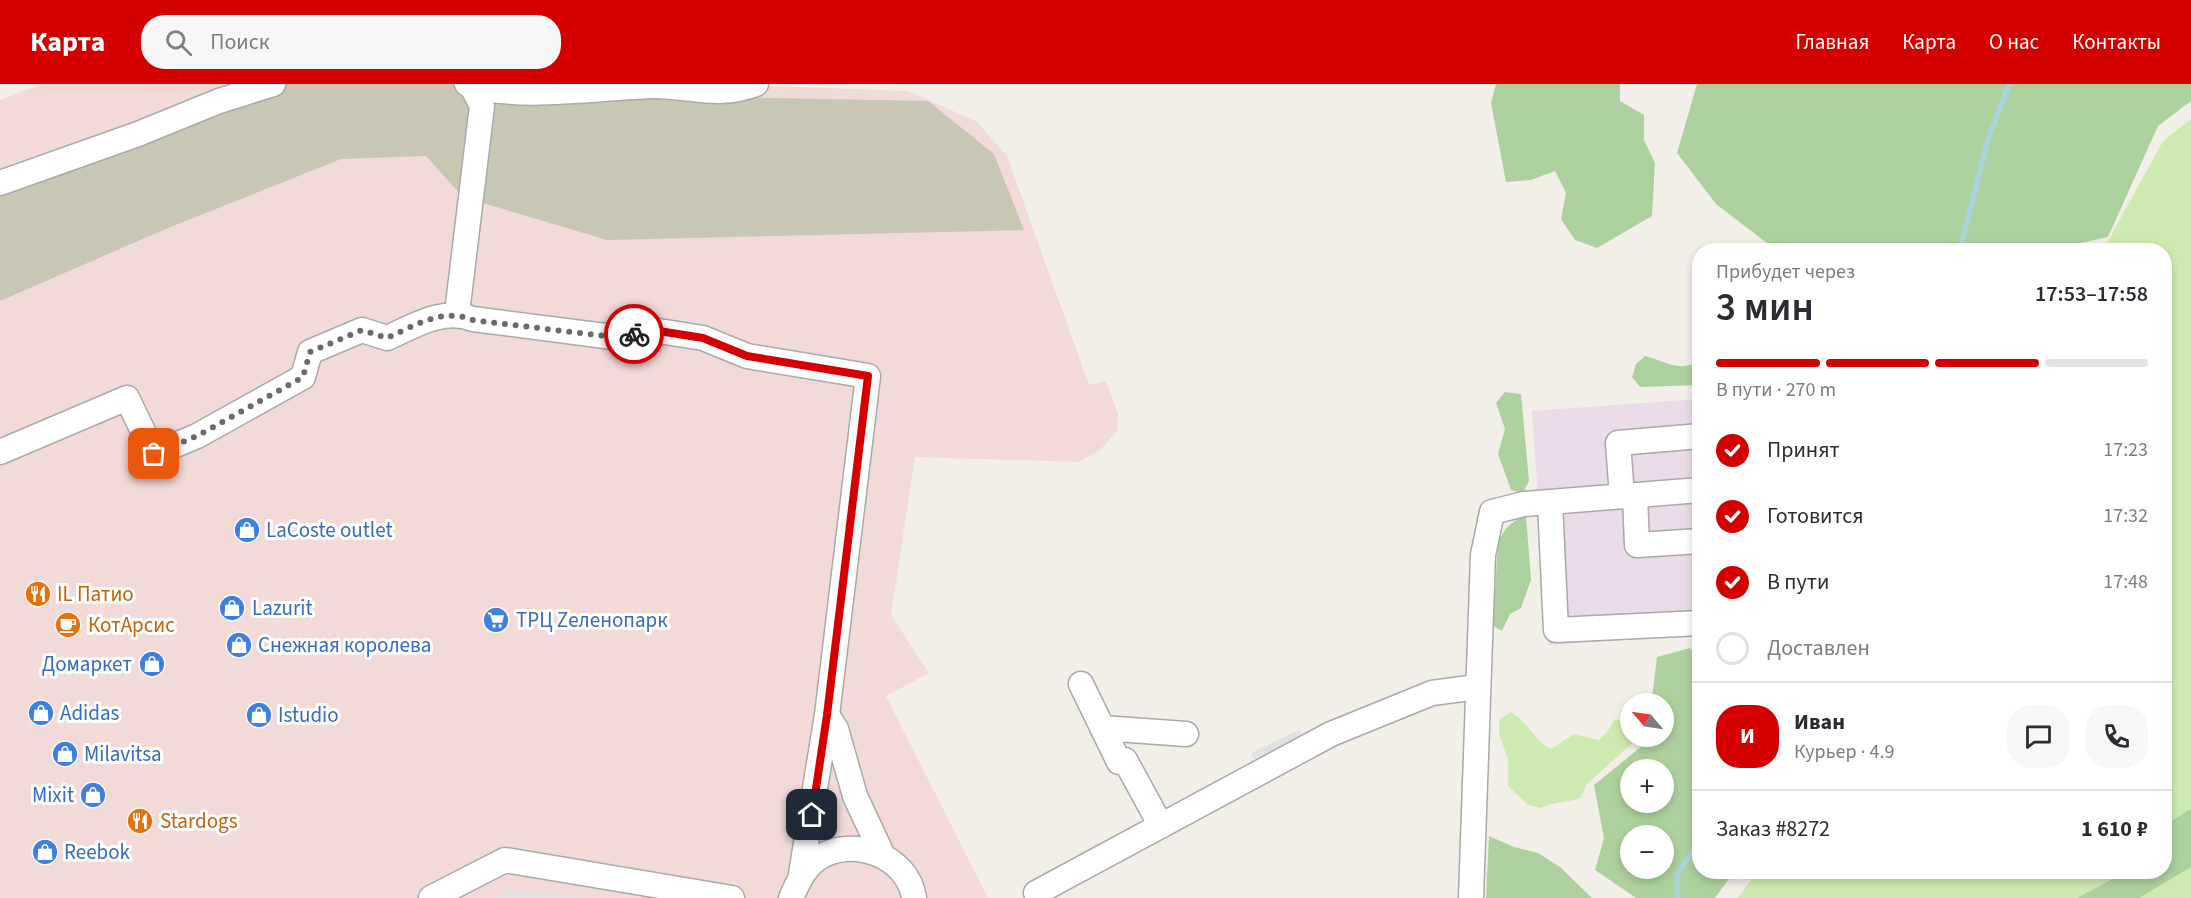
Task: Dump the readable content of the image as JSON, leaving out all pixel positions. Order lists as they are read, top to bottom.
{
  "places": {
    "shop": [
      "LaCoste outlet",
      "Lazurit",
      "Снежная королева",
      "Домаркет",
      "Adidas",
      "Istudio",
      "Milavitsa",
      "Mixit",
      "Reebok"
    ],
    "restaurant": ["IL Патио", "Stardogs"],
    "supermarket": ["ТРЦ Zеленопарк"],
    "cafe": ["КотАрсис"]
  },
  "north": "top left",
  "page": {
    "header": "Карта",
    "search": "Поиск",
    "nav": [
      "Главная",
      "Карта",
      "О нас",
      "Контакты"
    ],
    "heading": ["3 мин", "Прибудет через", "17:53–17:58"],
    "panel": [
      "Иван",
      "Курьер · 4.9",
      "Заказ #8272",
      "1 610 ₽"
    ],
    "bar": "В пути · 270 m",
    "list": [
      ["Принят", "17:23"],
      ["Готовится", "17:32"],
      ["В пути", "17:48"],
      "Доставлен"
    ],
    "map_buttons": ["+", "−"],
    "round": "И"
  }
}
